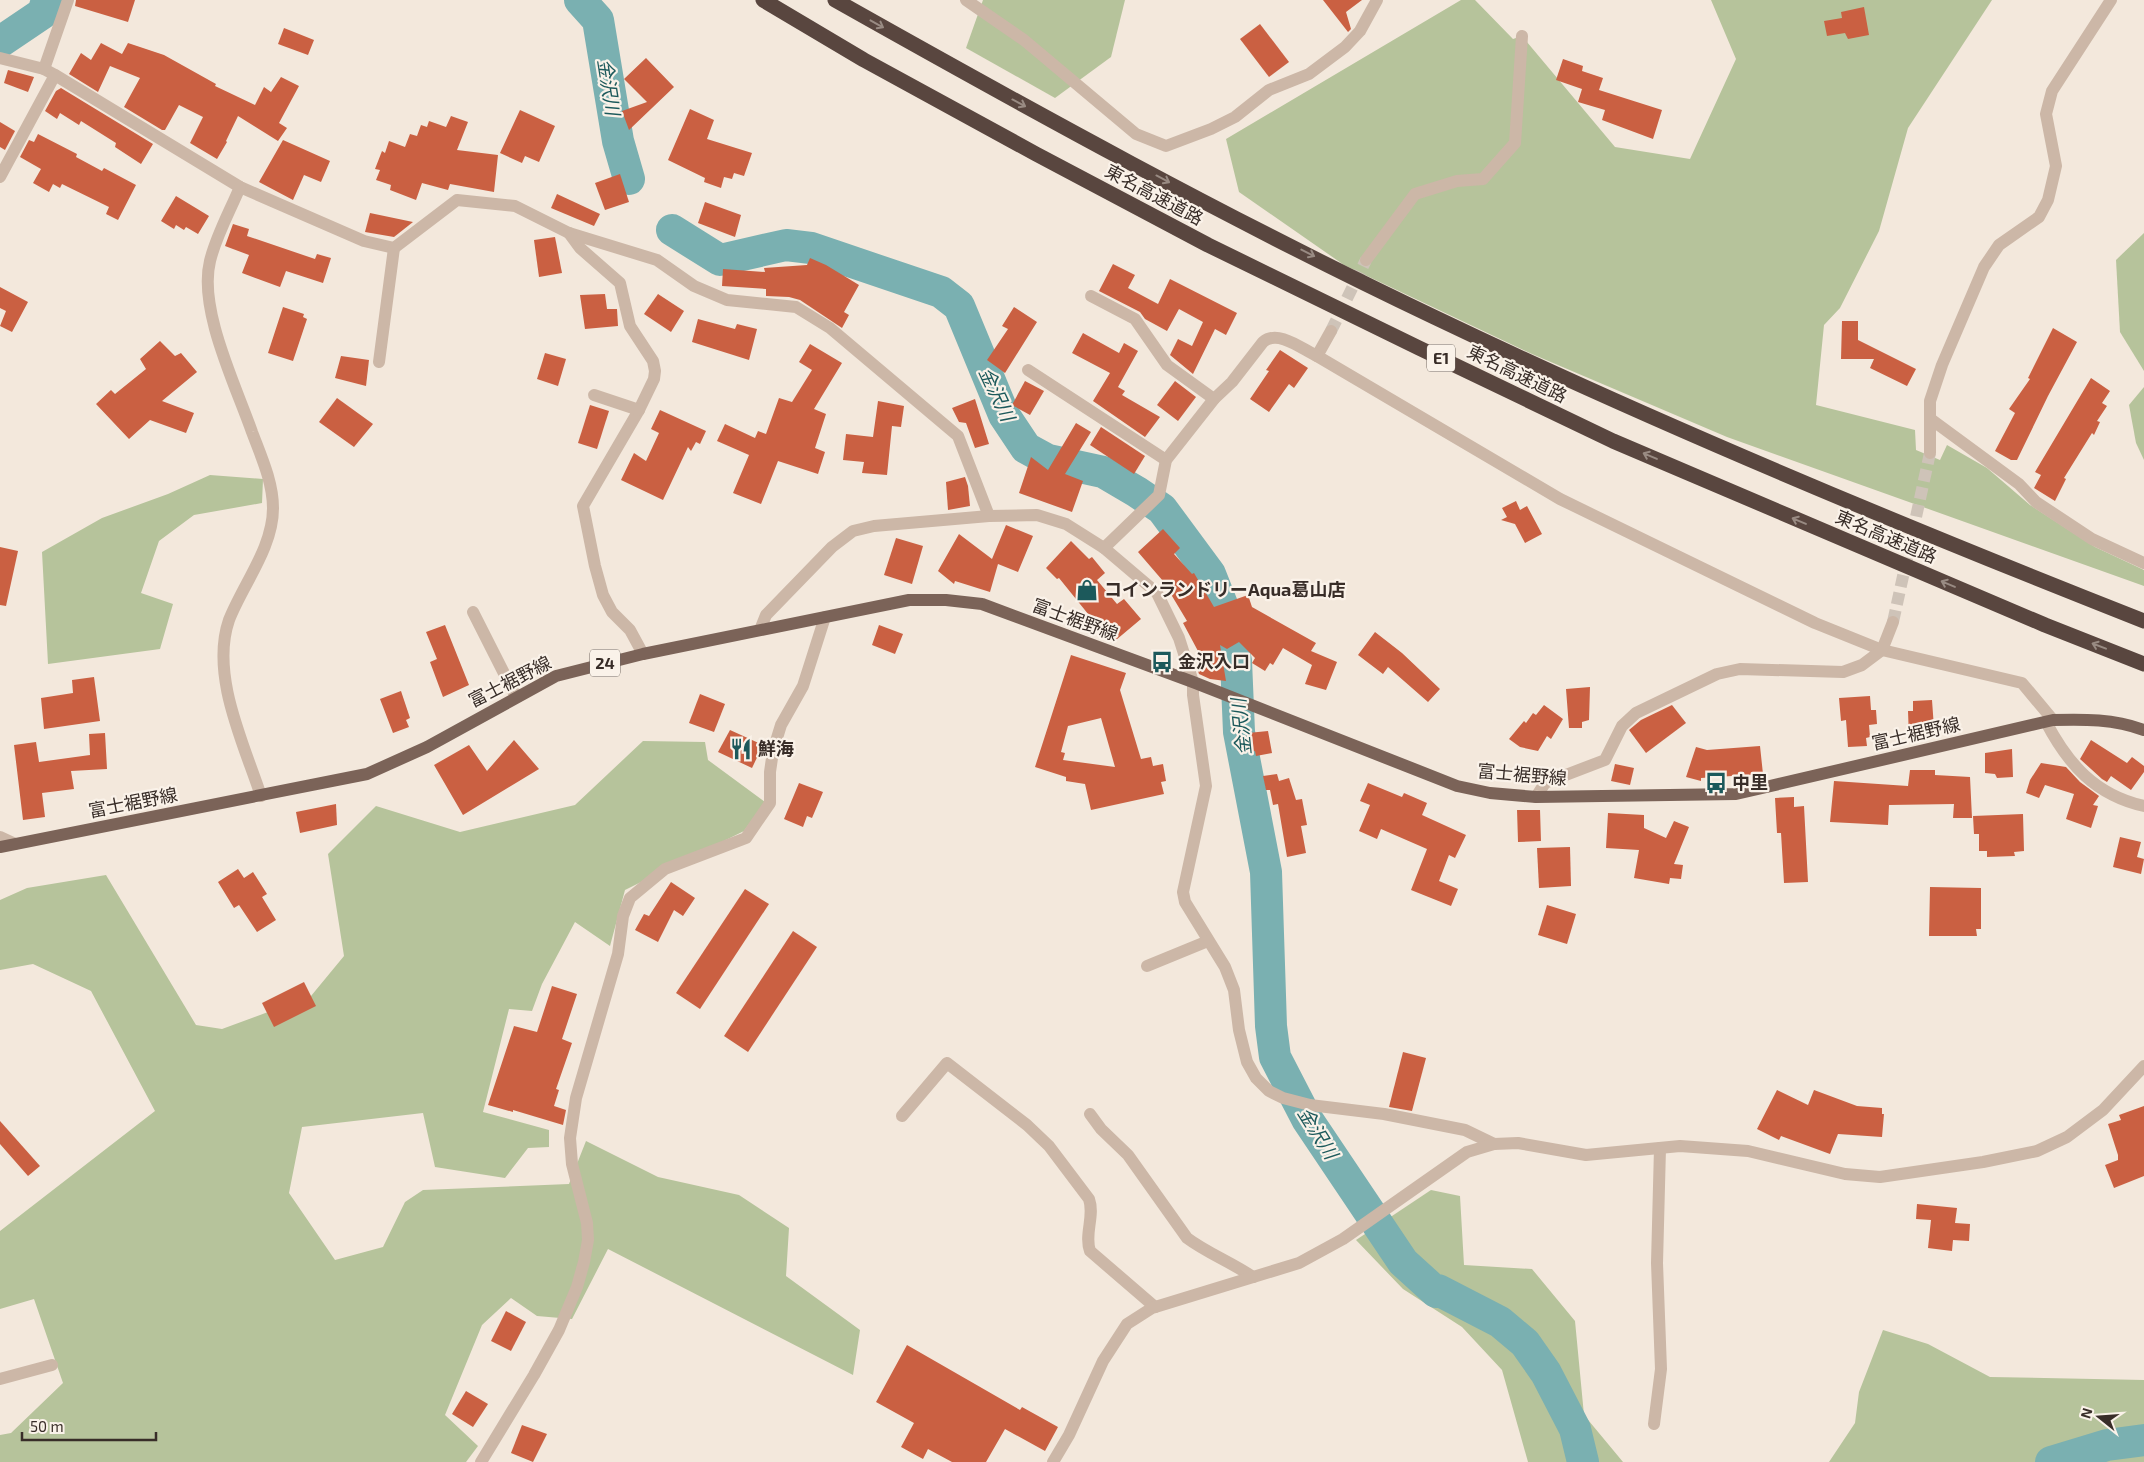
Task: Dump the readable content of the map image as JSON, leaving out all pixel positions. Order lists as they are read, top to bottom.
{
  "streets": {
    "highway": ["東名高速道路", "E1"],
    "main road": ["富士裾野線", "24"]
  },
  "water": ["金沢川"],
  "places": {
    "shop": ["コインランドリーAqua葛山店"],
    "bus stop": ["金沢入口", "中里"],
    "restaurant": ["鮮海"]
  },
  "scale_bar": "50 m",
  "north": "left"
}
